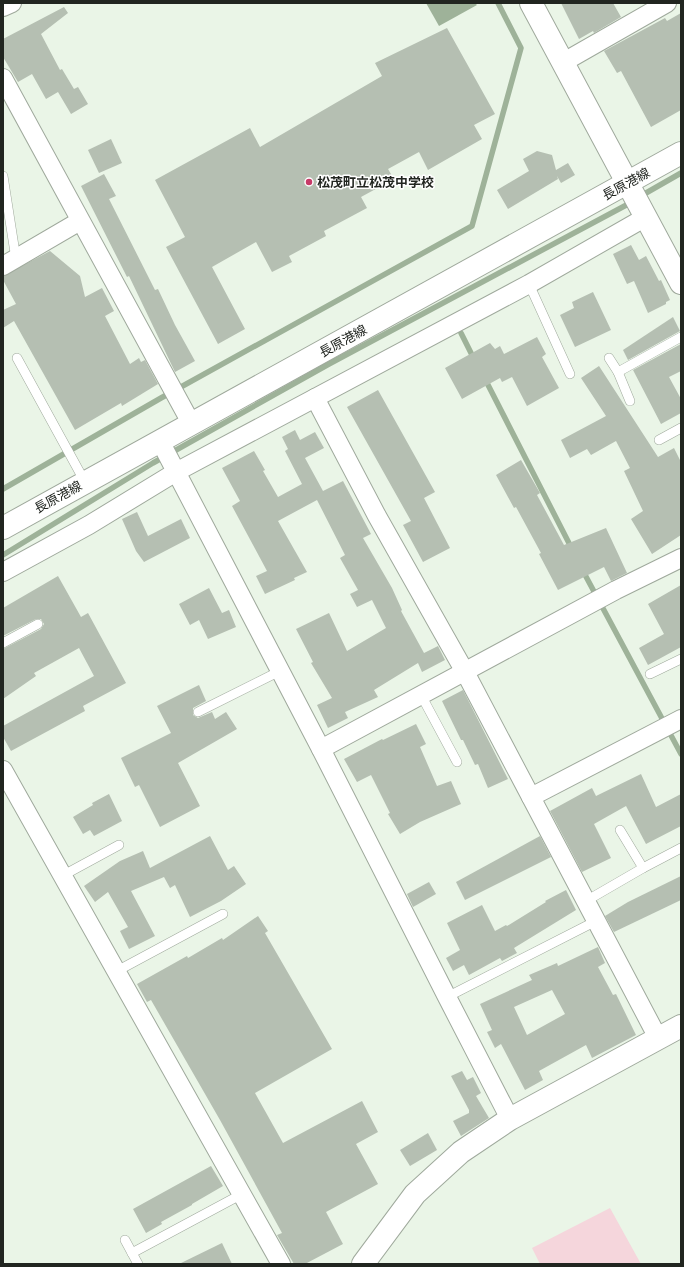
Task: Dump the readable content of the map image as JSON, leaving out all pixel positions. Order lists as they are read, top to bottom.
{
  "streets": {
    "main road": ["長原港線"]
  },
  "places": ["松茂町立松茂中学校"]
}
